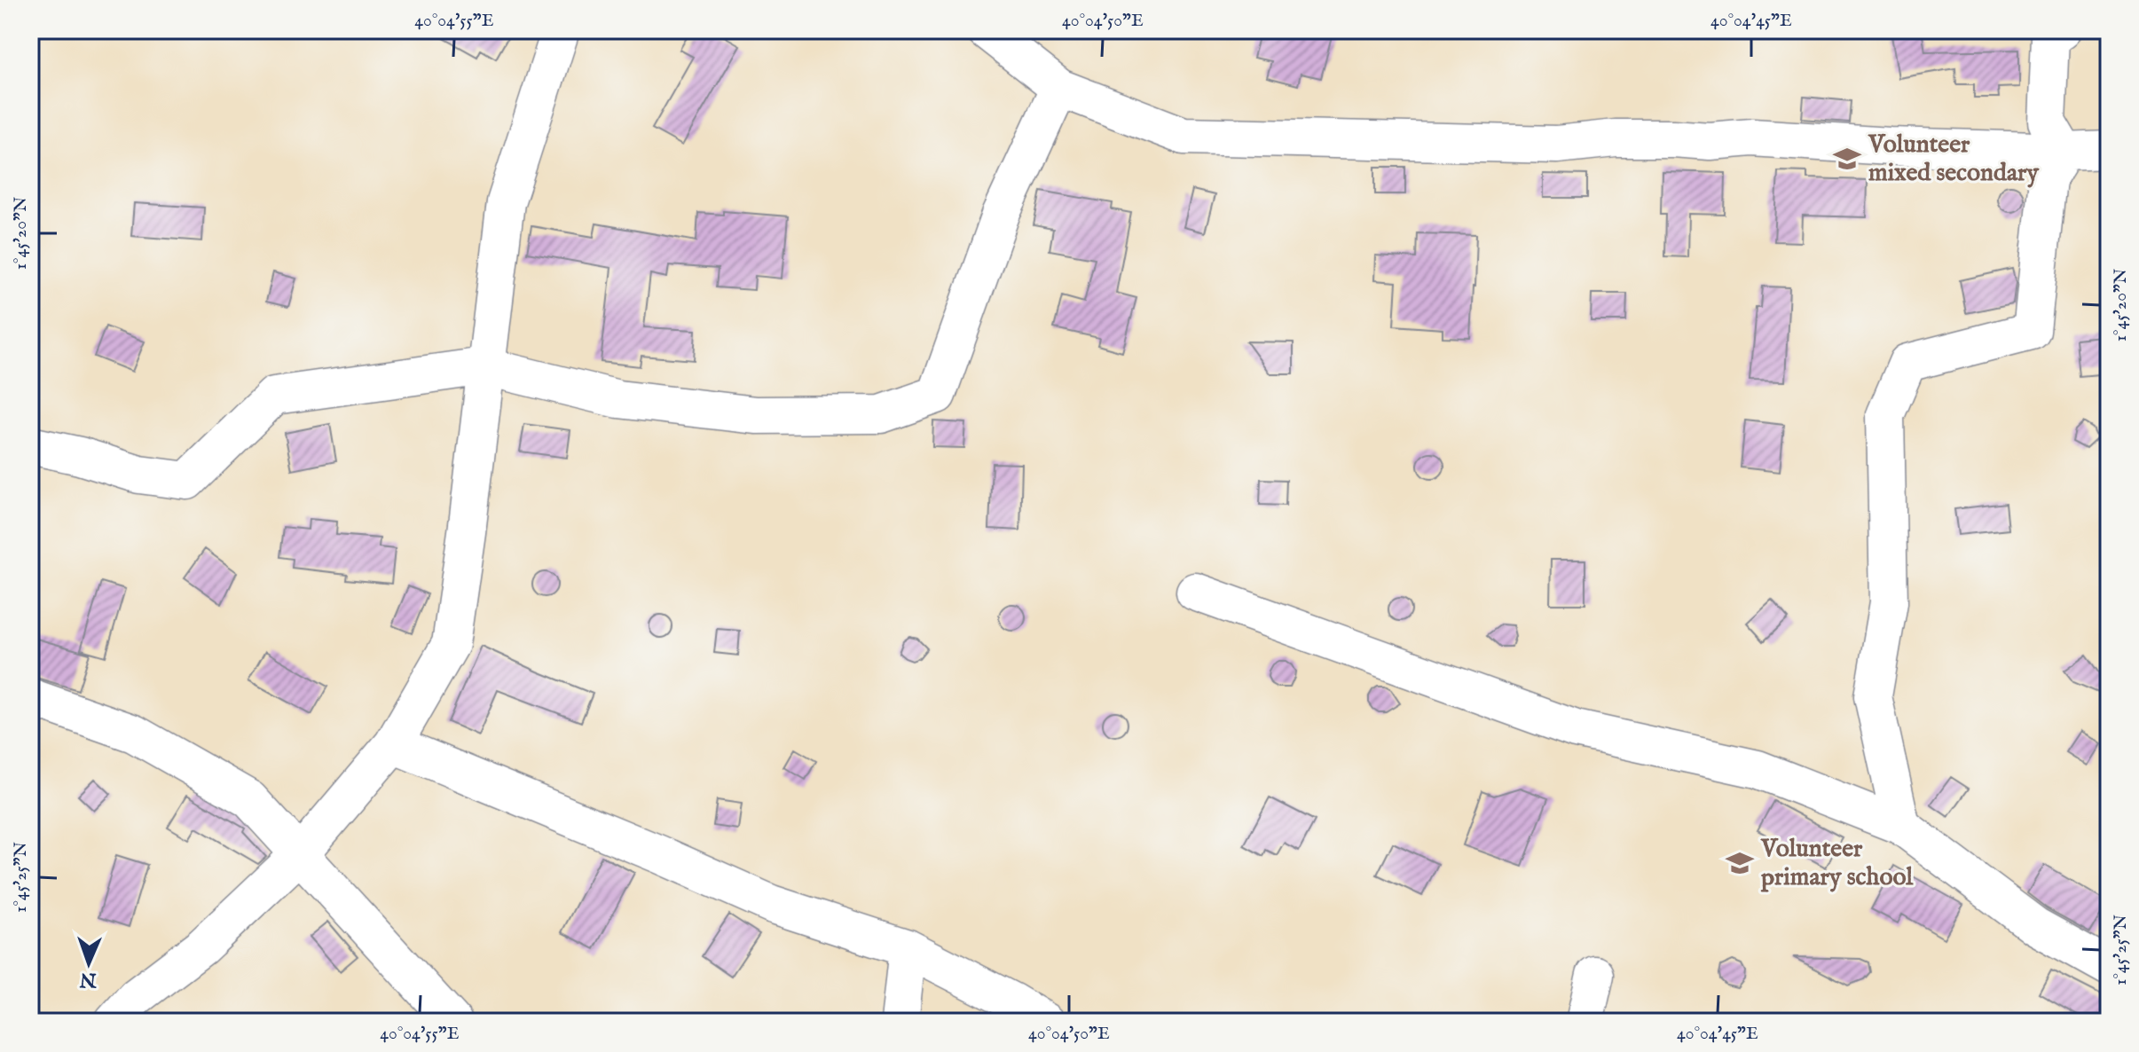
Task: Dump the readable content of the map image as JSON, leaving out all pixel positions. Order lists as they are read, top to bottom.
{
  "places": {
    "school or university": ["Volunteer mixed secondary", "Volunteer primary school"]
  },
  "north": "bottom",
  "coordinates": [
    "40°04'55\"E",
    "40°04'50\"E",
    "40°04'45\"E",
    "1°45'20\"N",
    "1°45'25\"N"
  ]
}
